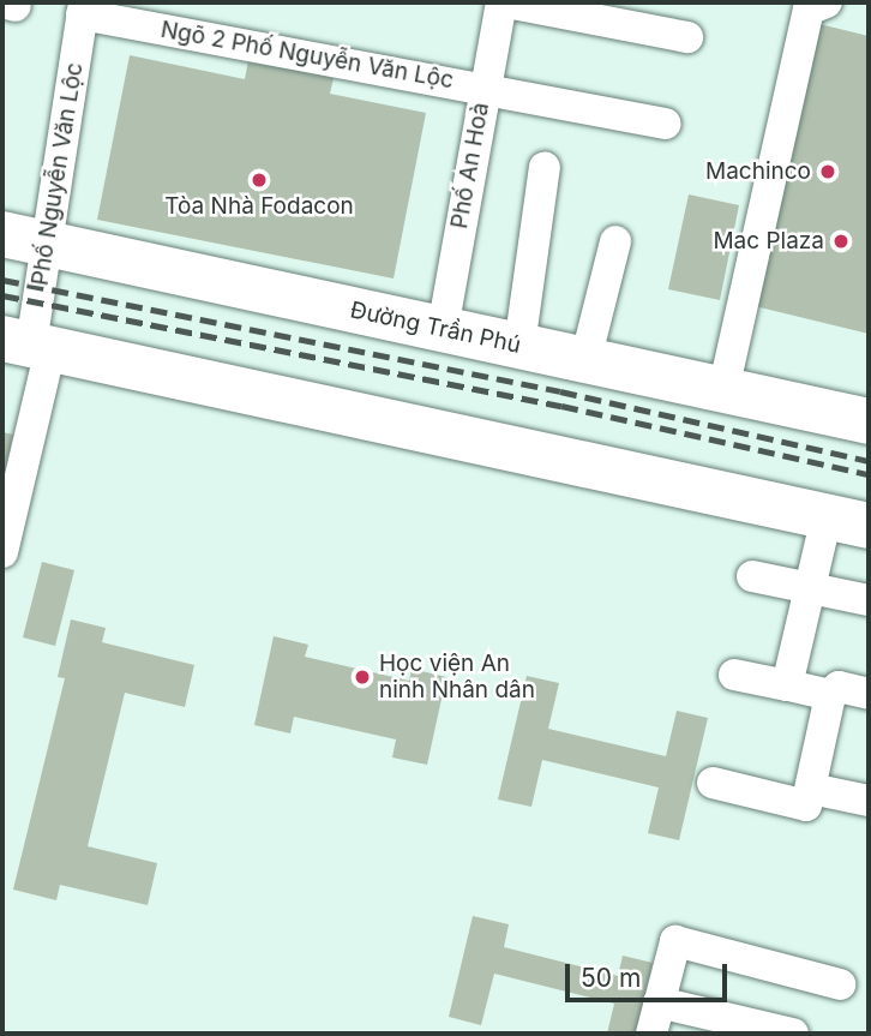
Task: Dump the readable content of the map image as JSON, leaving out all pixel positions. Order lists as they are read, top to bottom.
{
  "streets": {
    "highway": ["Đường Trần Phú"],
    "street": ["Ngõ 2 Phố Nguyễn Văn Lộc", "Phố An Hoà", "Phố Nguyễn Văn Lộc"]
  },
  "crossings": [
    ["Ngõ 2 Phố Nguyễn Văn Lộc", "Phố An Hoà"],
    ["Ngõ 2 Phố Nguyễn Văn Lộc", "Phố Nguyễn Văn Lộc"],
    ["Phố An Hoà", "Đường Trần Phú"],
    ["Phố Nguyễn Văn Lộc", "Đường Trần Phú"]
  ],
  "places": [
    "Machinco",
    "Tòa Nhà Fodacon",
    "Mac Plaza",
    "Học viện An ninh Nhân dân"
  ],
  "scale_bar": "50 m"
}
